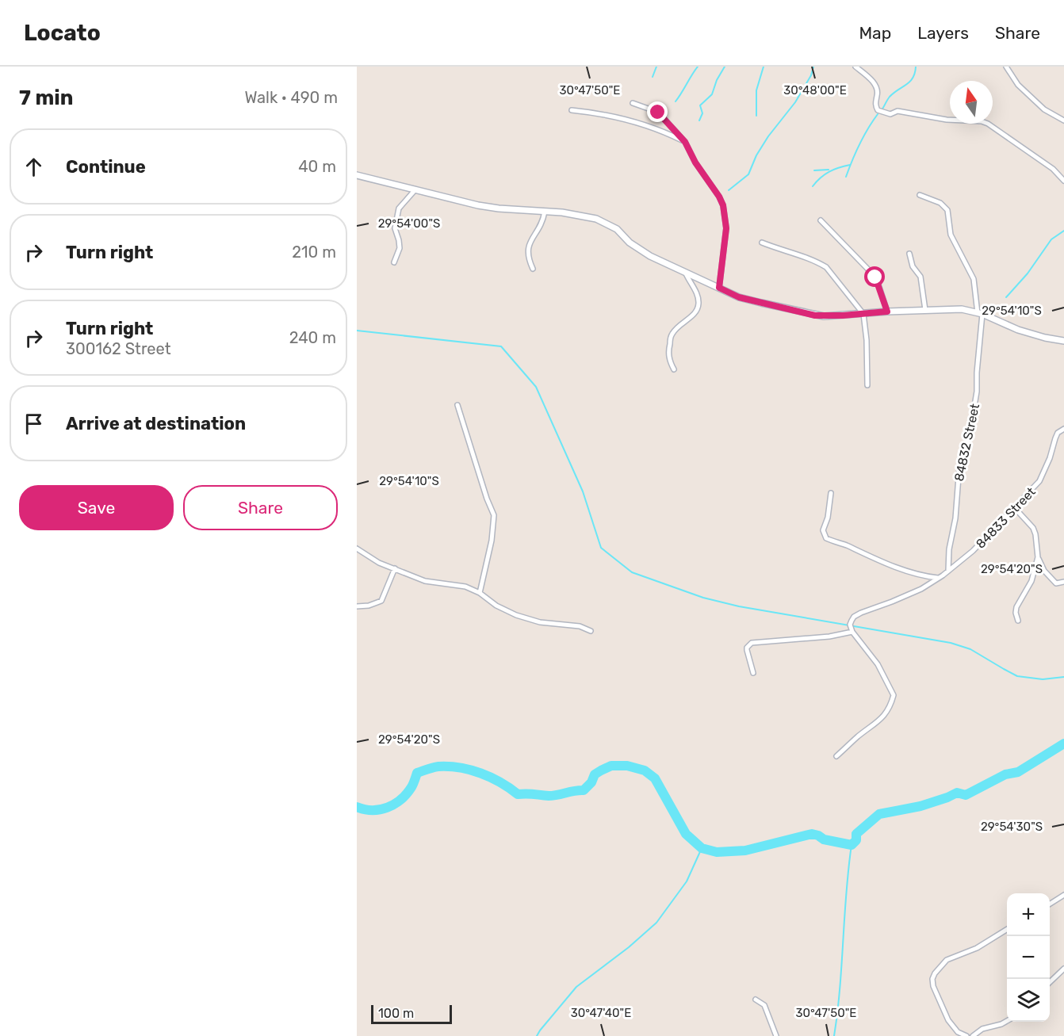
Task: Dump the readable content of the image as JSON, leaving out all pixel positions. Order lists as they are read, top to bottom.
{
  "streets": {
    "street": ["84832 Street", "84833 Street"]
  },
  "crossings": [
    ["84832 Street", "84833 Street"]
  ],
  "scale_bar": "100 m",
  "north": "top",
  "page": {
    "header": "Locato",
    "nav": ["Map", "Layers", "Share"],
    "heading": ["7 min", "Walk · 490 m"],
    "list": [
      ["Continue", "40 m"],
      ["Turn right", "210 m"],
      ["Turn right", "300162 Street", "240 m"],
      "Arrive at destination"
    ],
    "buttons": ["Save", "Share"],
    "map_buttons": ["+", "−"],
    "scale": "100 m"
  },
  "coordinates": [
    "30°47'50\"E",
    "30°48'00\"E",
    "29°54'00\"S",
    "29°54'10\"S",
    "29°54'20\"S",
    "29°54'30\"S",
    "30°47'40\"E"
  ]
}
